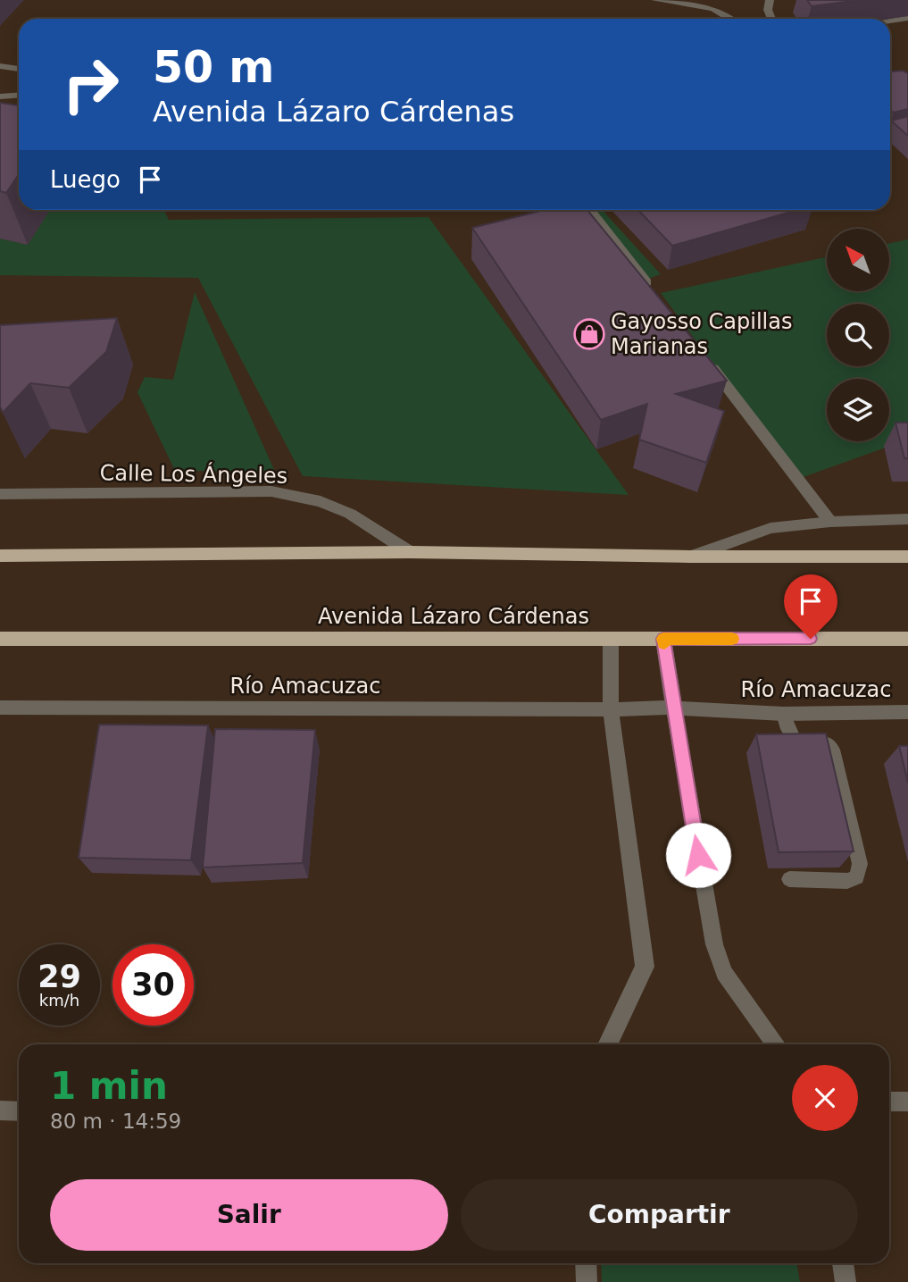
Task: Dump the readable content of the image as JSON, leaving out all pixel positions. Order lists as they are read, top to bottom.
{
  "streets": {
    "highway": ["Avenida Lázaro Cárdenas"],
    "street": ["Calle Los Ángeles", "Río Amacuzac"]
  },
  "places": {
    "shop": ["Gayosso Capillas Marianas"]
  },
  "north": "top left",
  "page": {
    "turn": ["50 m", "Avenida Lázaro Cárdenas"],
    "then": "Luego",
    "speed": "29 km/h",
    "limit": "30",
    "heading": ["1 min", "80 m · 14:59"],
    "buttons": ["Salir", "Compartir"]
  }
}
